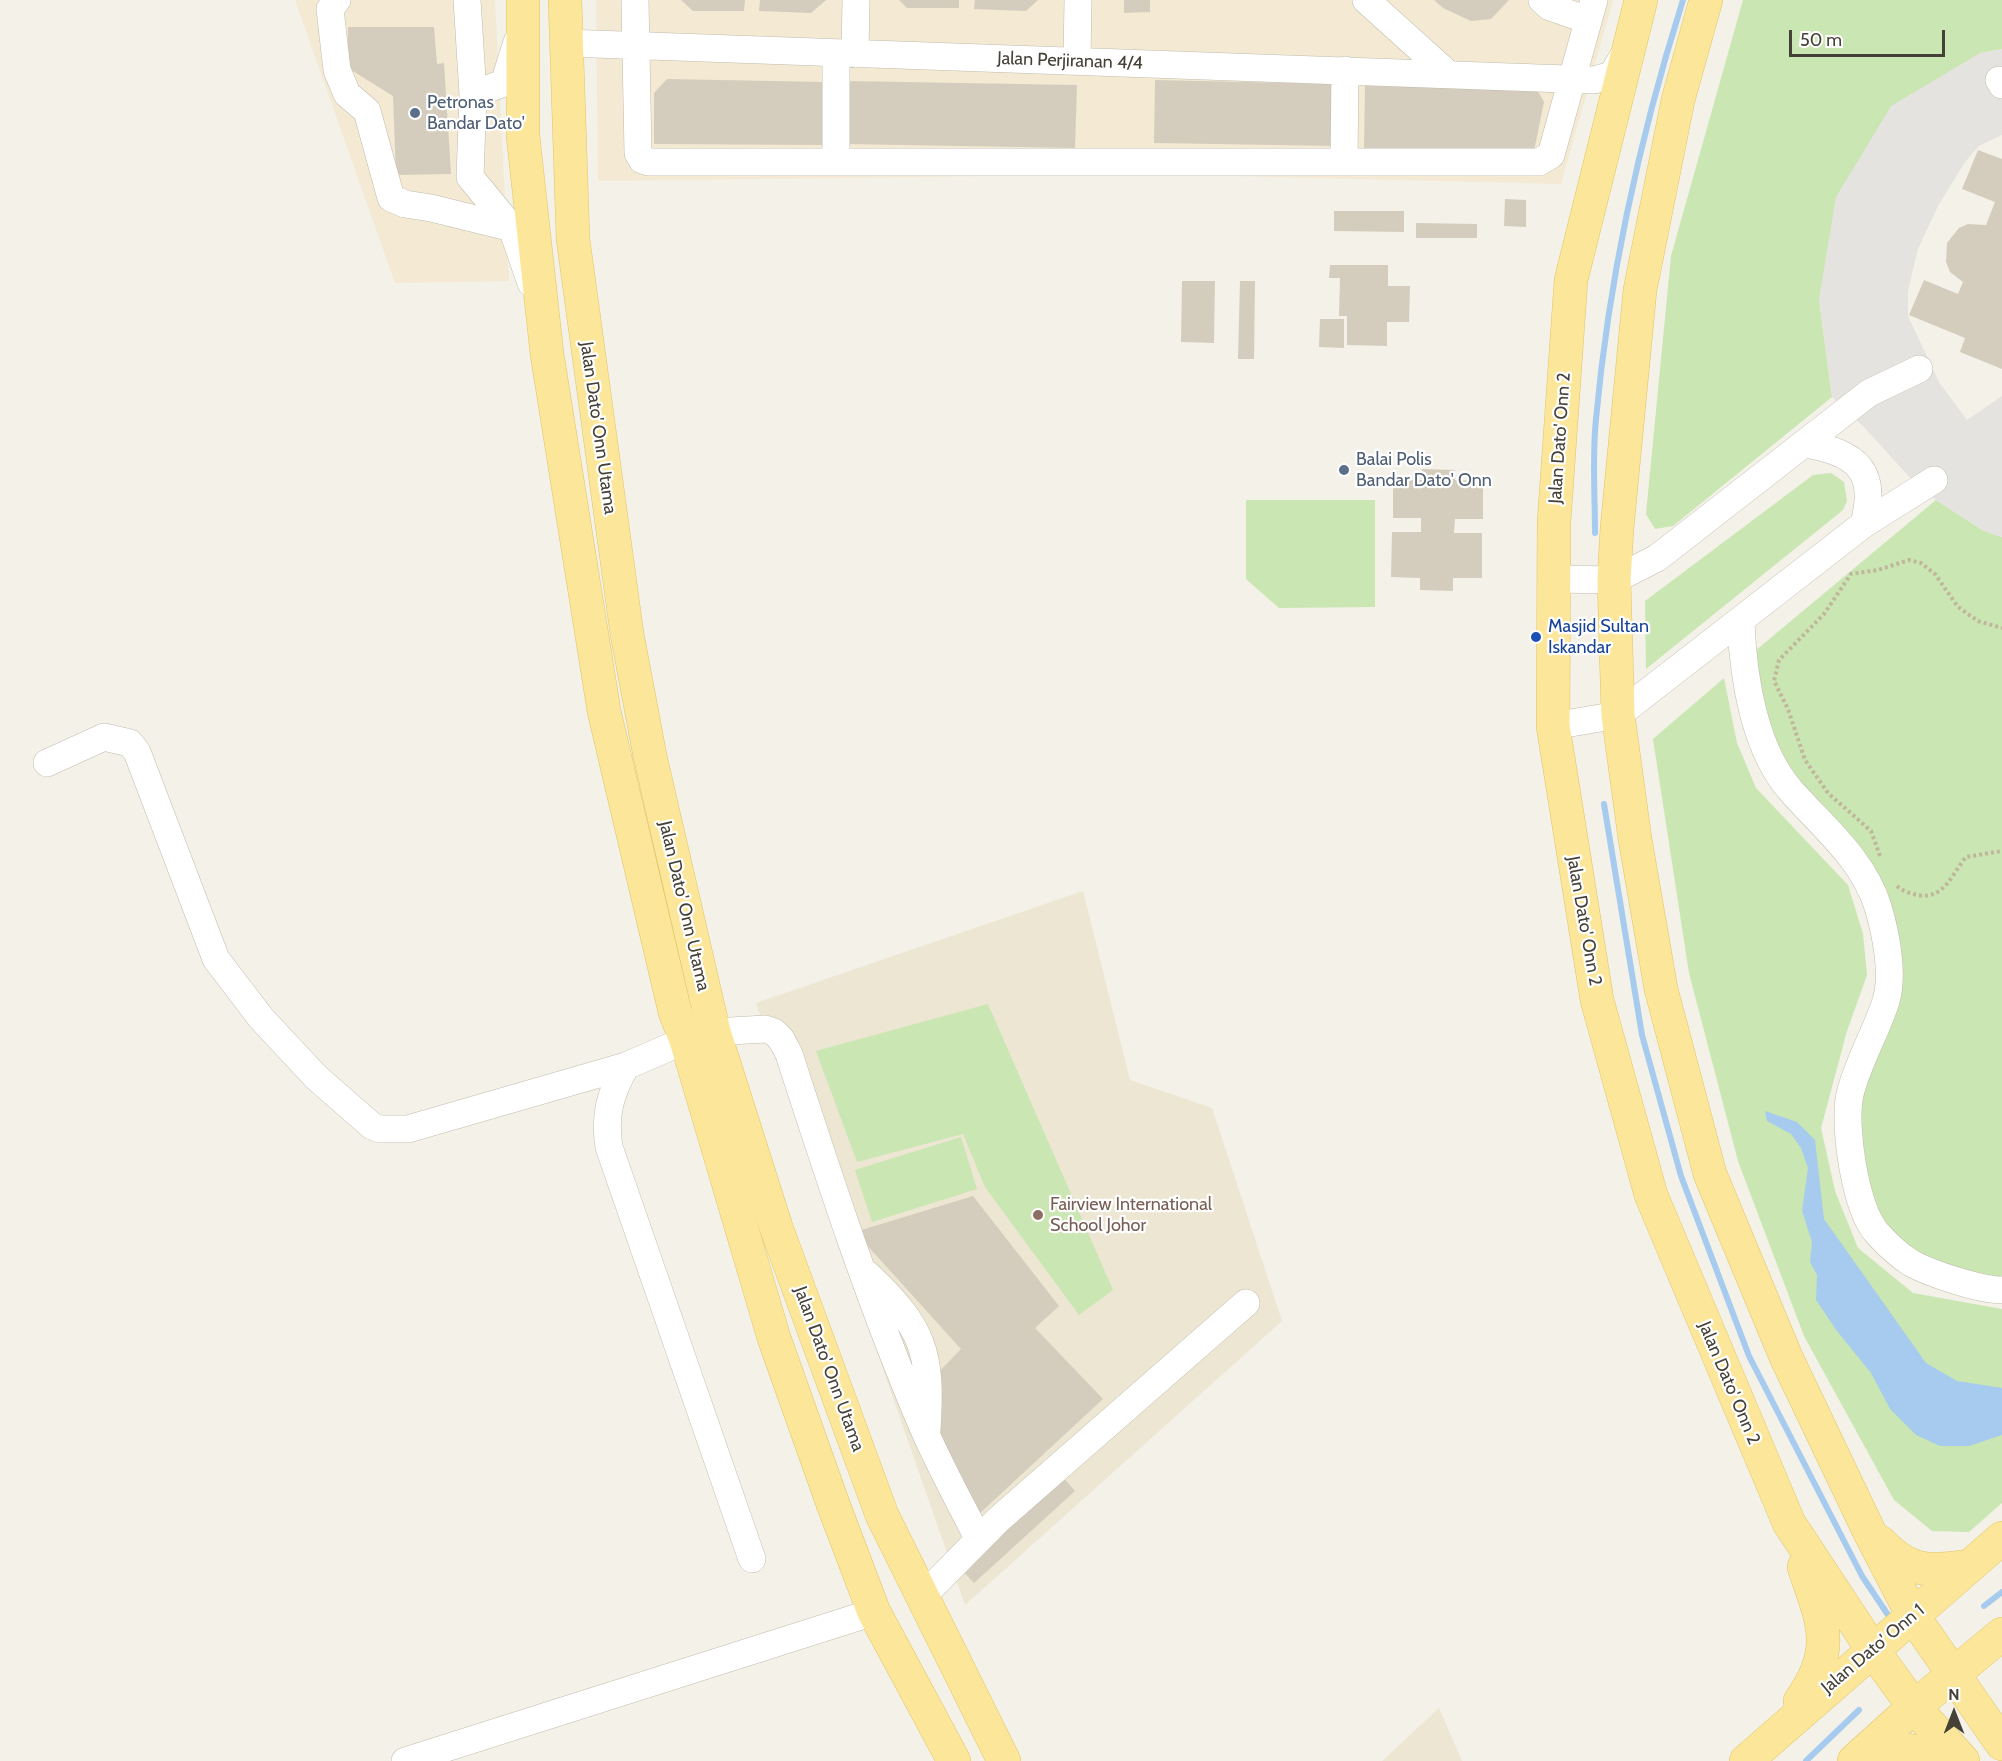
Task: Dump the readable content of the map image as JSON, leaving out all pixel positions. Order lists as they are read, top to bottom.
{
  "streets": {
    "main road": ["Jalan Dato' Onn Utama", "Jalan Dato' Onn 2", "Jalan Dato' Onn 1"],
    "street": ["Jalan Perjiranan 4/4"]
  },
  "crossings": [
    ["Jalan Perjiranan 4/4", "Jalan Dato' Onn Utama"],
    ["Jalan Perjiranan 4/4", "Jalan Dato' Onn 2"],
    ["Jalan Dato' Onn 2", "Jalan Dato' Onn 1"]
  ],
  "places": [
    "Petronas Bandar Dato'",
    "Balai Polis Bandar Dato' Onn",
    "Masjid Sultan Iskandar",
    "Fairview International School Johor"
  ],
  "scale_bar": "50 m",
  "north": "top"
}
